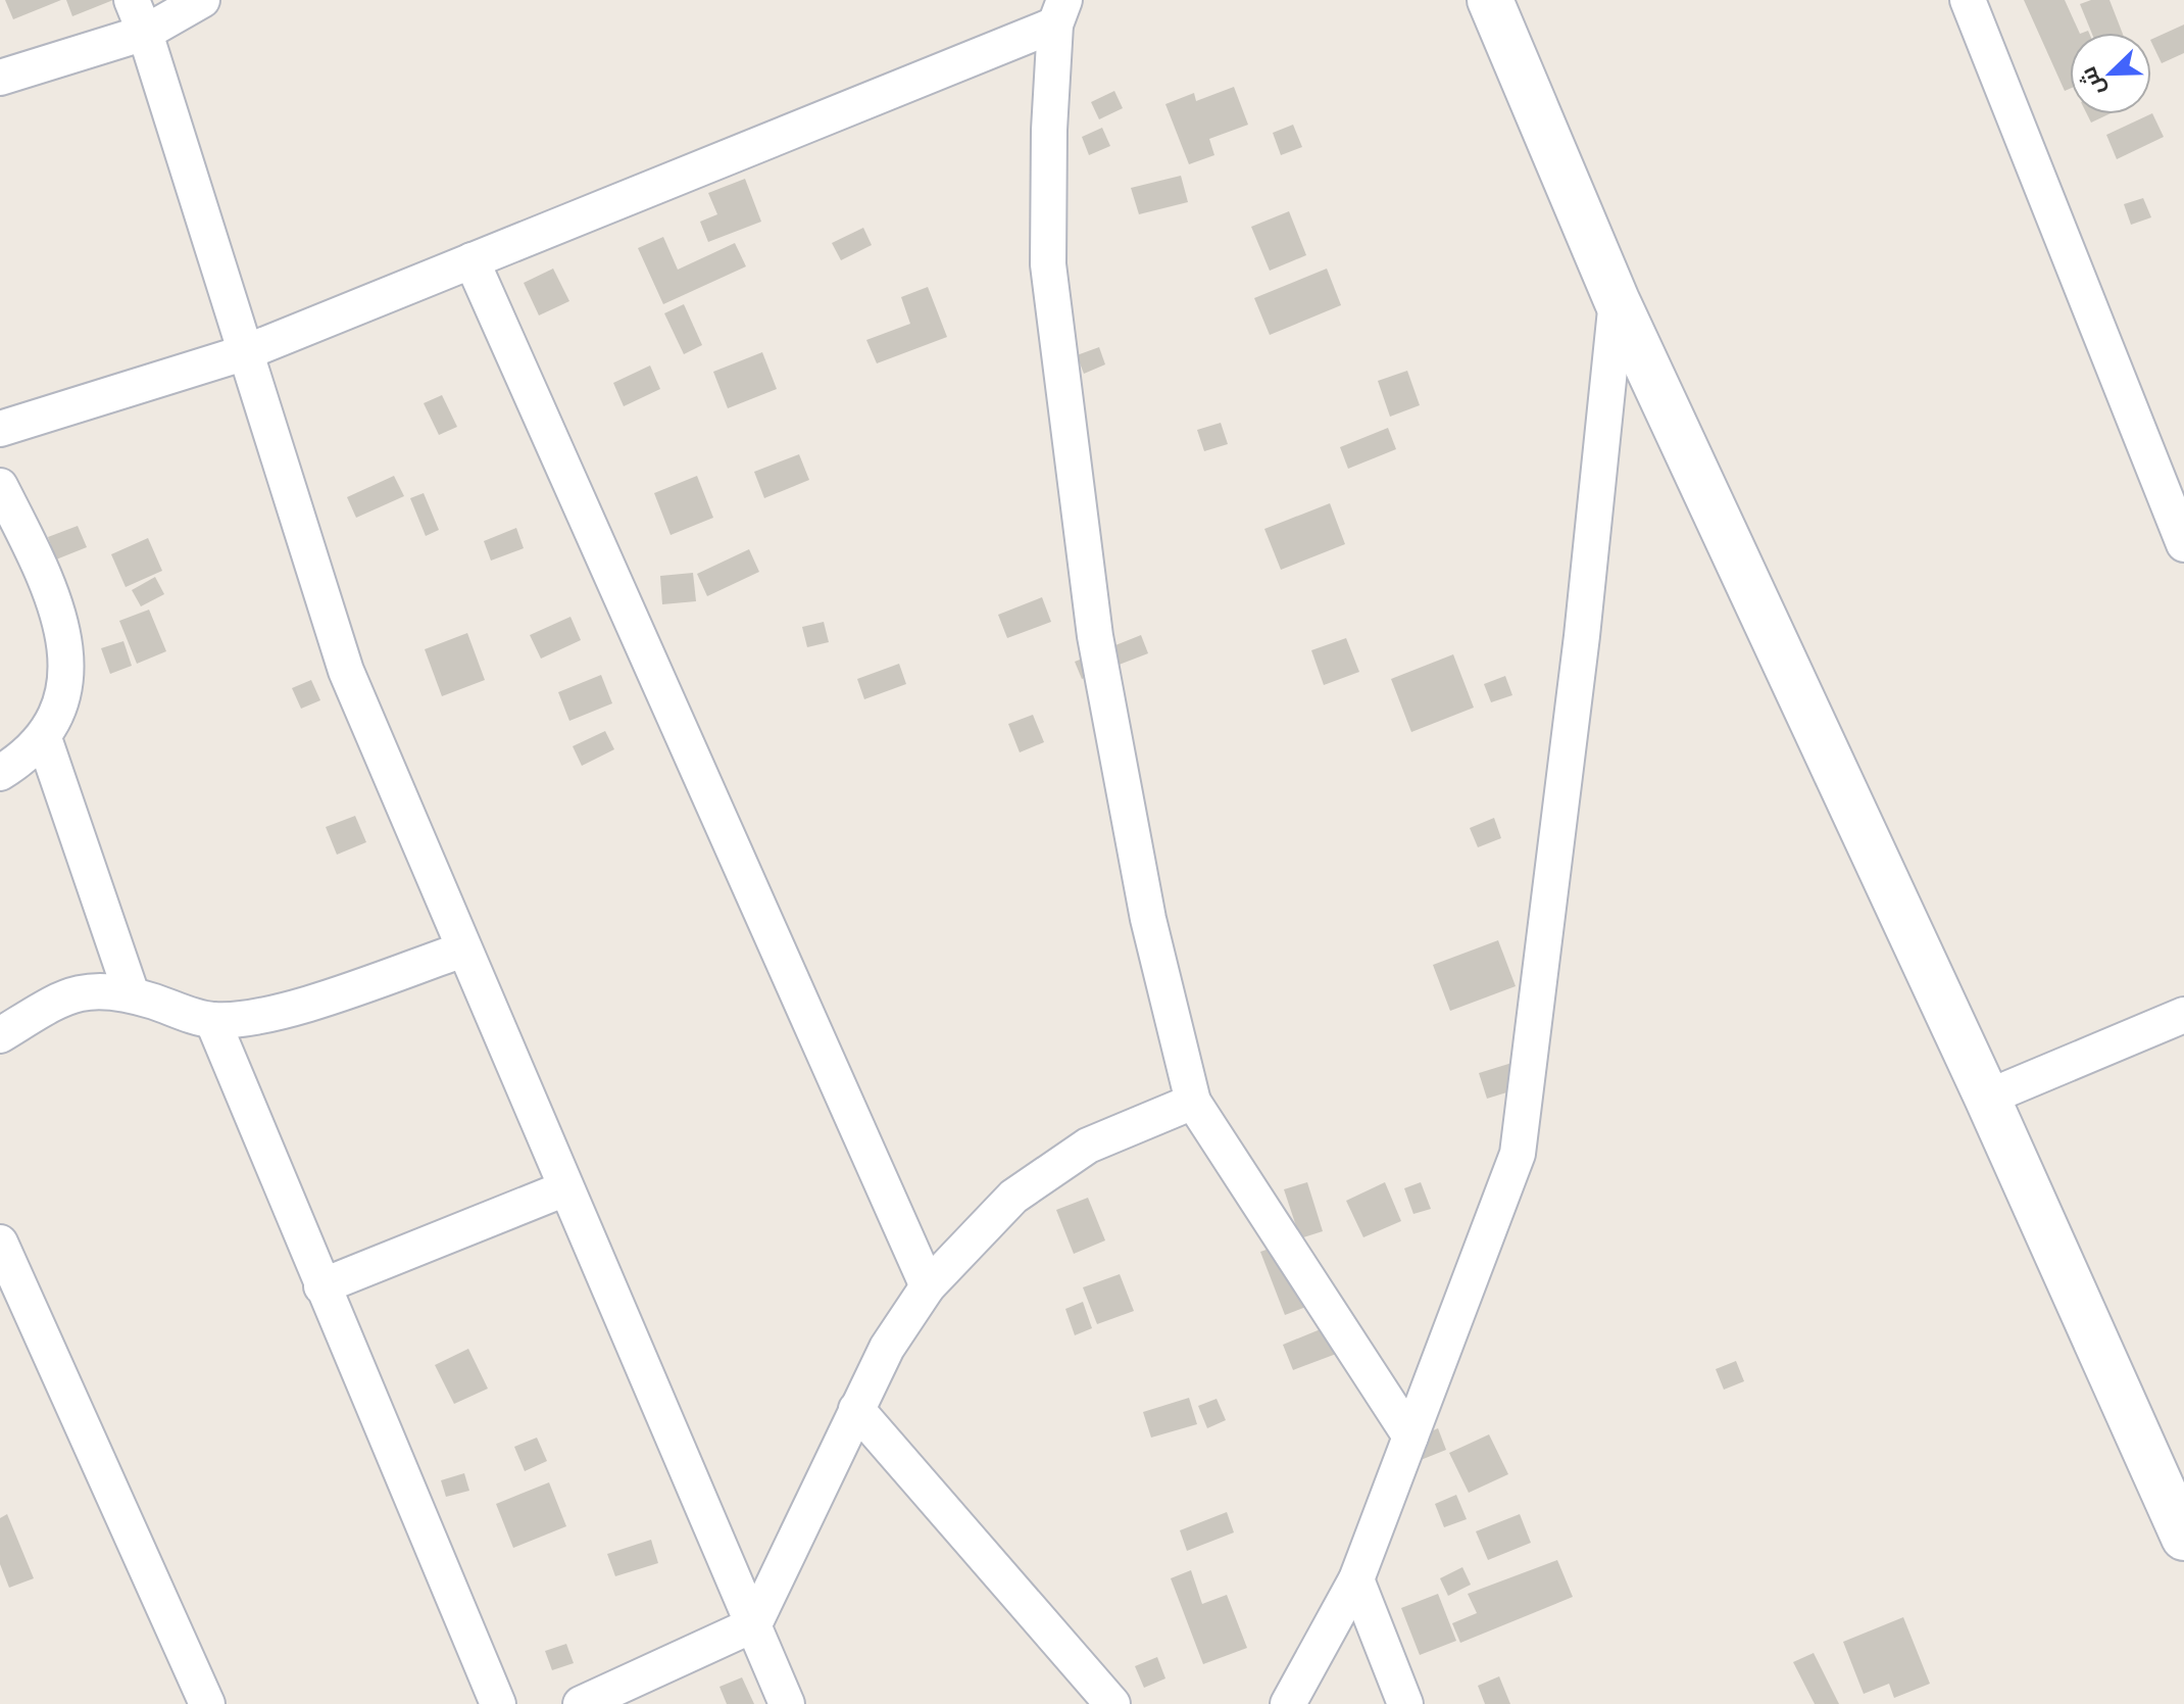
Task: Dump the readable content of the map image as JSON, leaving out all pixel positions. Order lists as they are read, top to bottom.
{
  "north": "bottom left"
}
